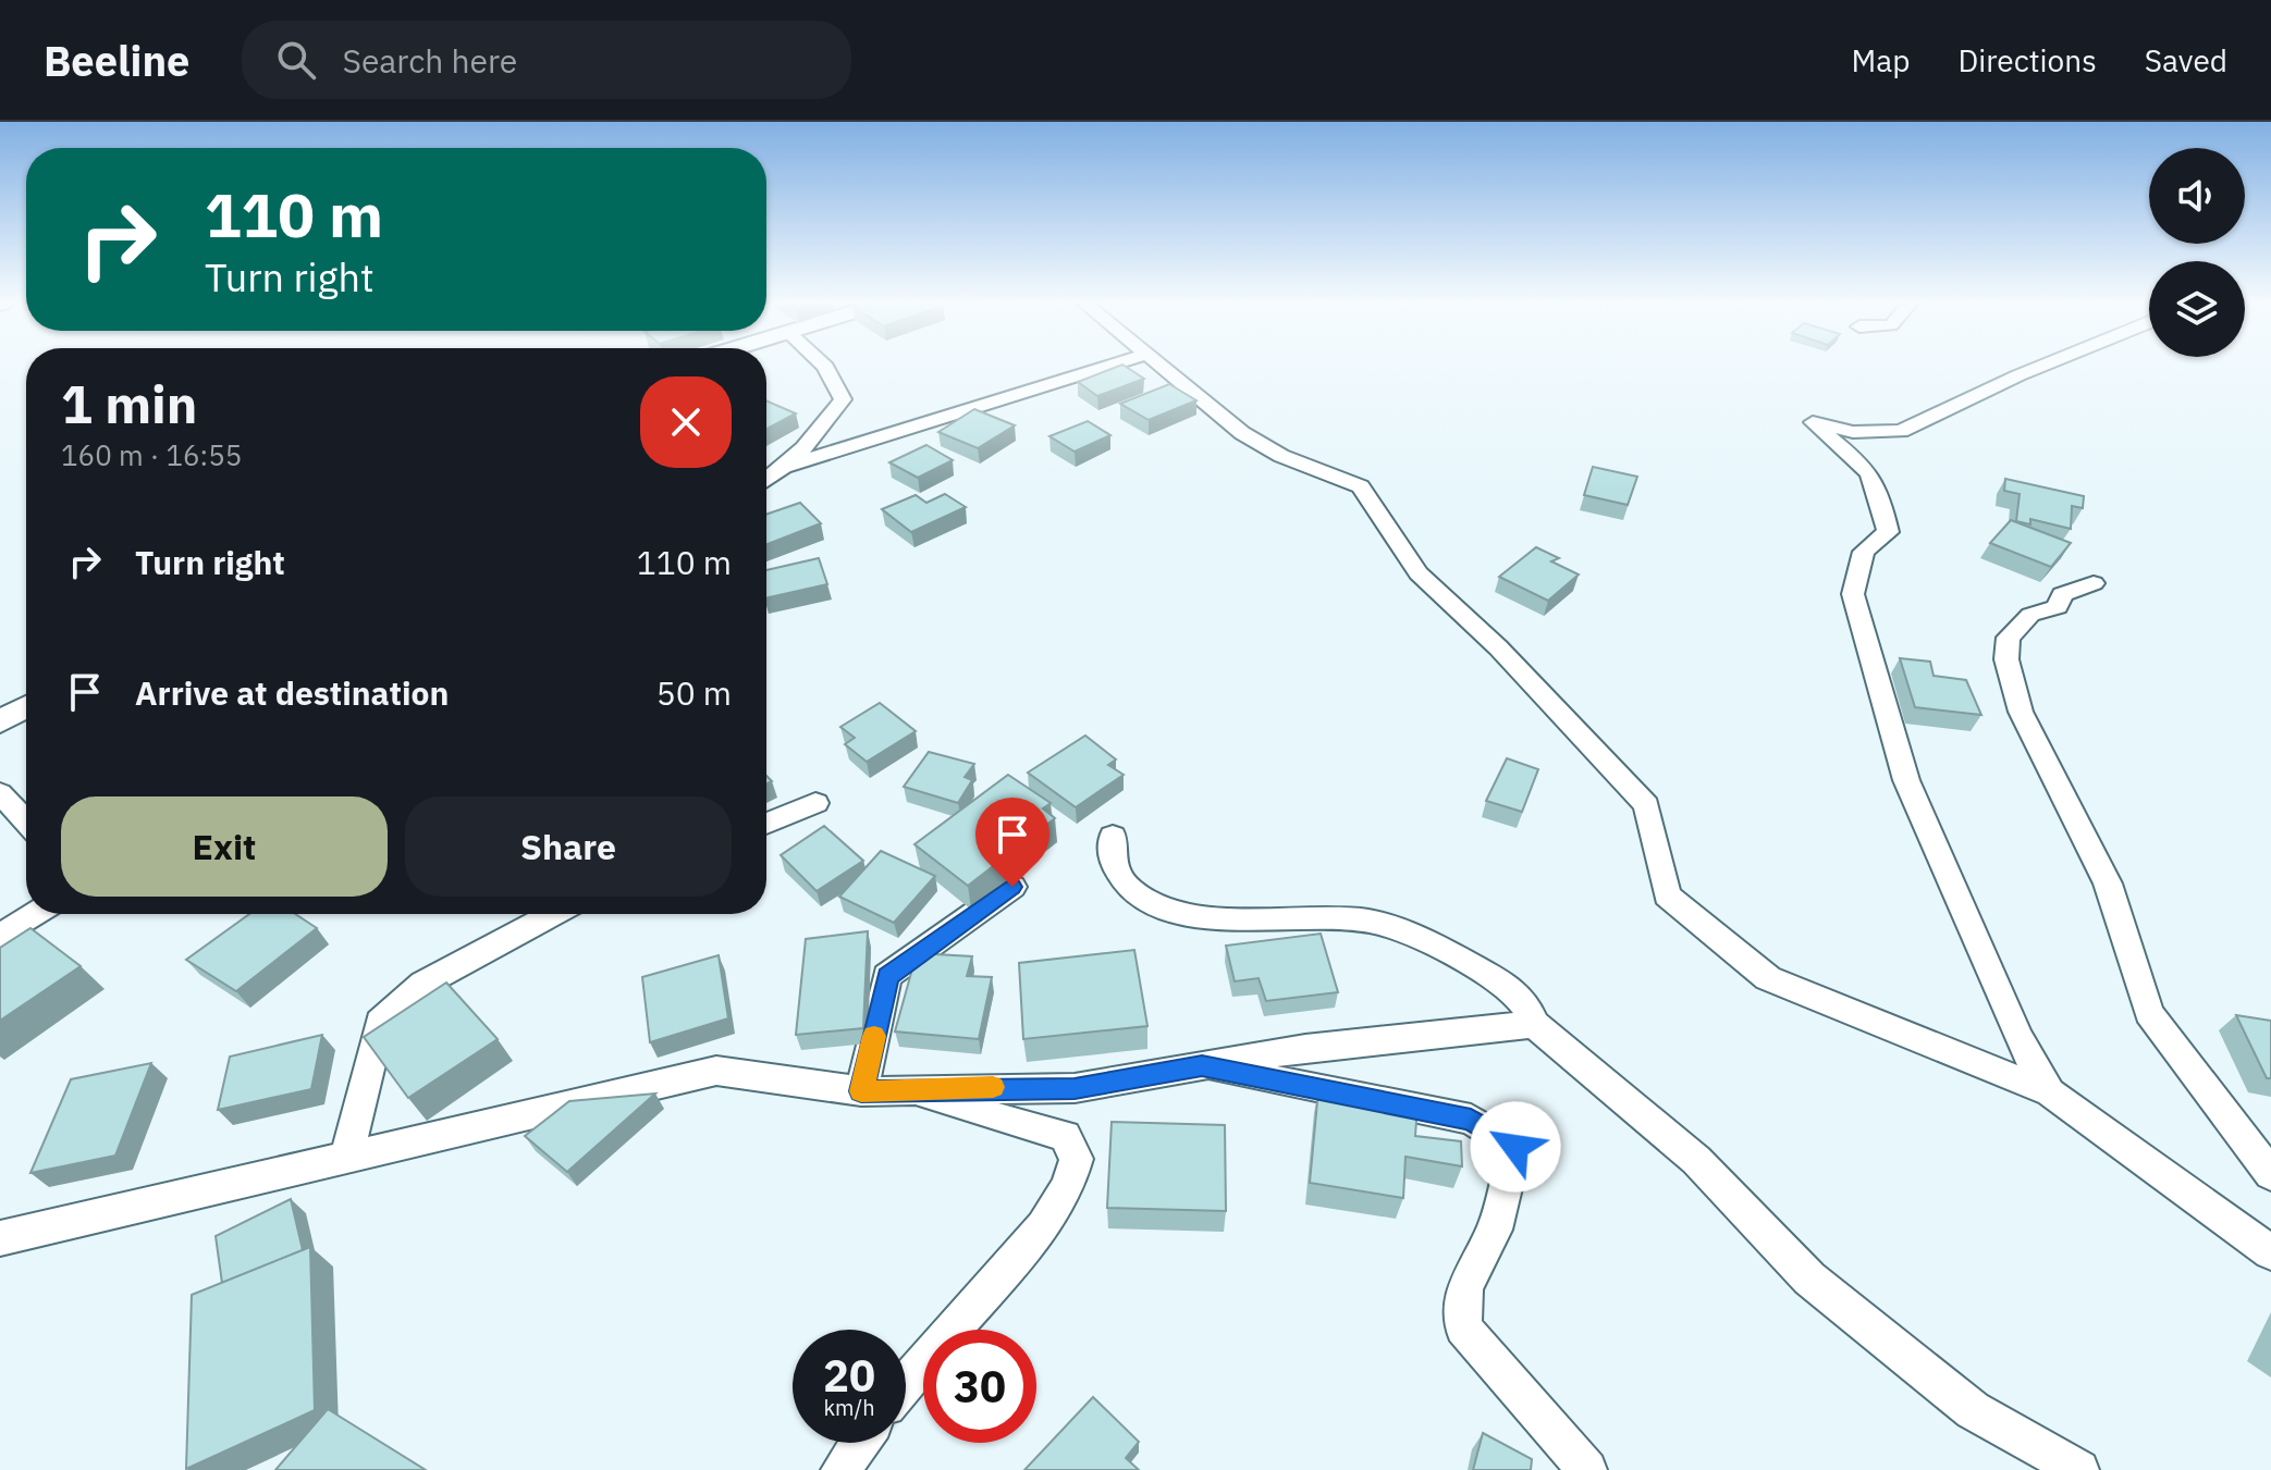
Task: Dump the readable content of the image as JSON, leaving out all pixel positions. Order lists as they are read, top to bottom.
{
  "page": {
    "header": "Beeline",
    "search": "Search here",
    "nav": ["Map", "Directions", "Saved"],
    "turn": ["110 m", "Turn right"],
    "heading": ["1 min", "160 m · 16:55"],
    "list": [
      {
        "name": "Turn right",
        "value": "110 m"
      },
      {
        "name": "Arrive at destination",
        "value": "50 m"
      }
    ],
    "buttons": ["Exit", "Share"],
    "speed": "20 km/h",
    "limit": "30"
  }
}
